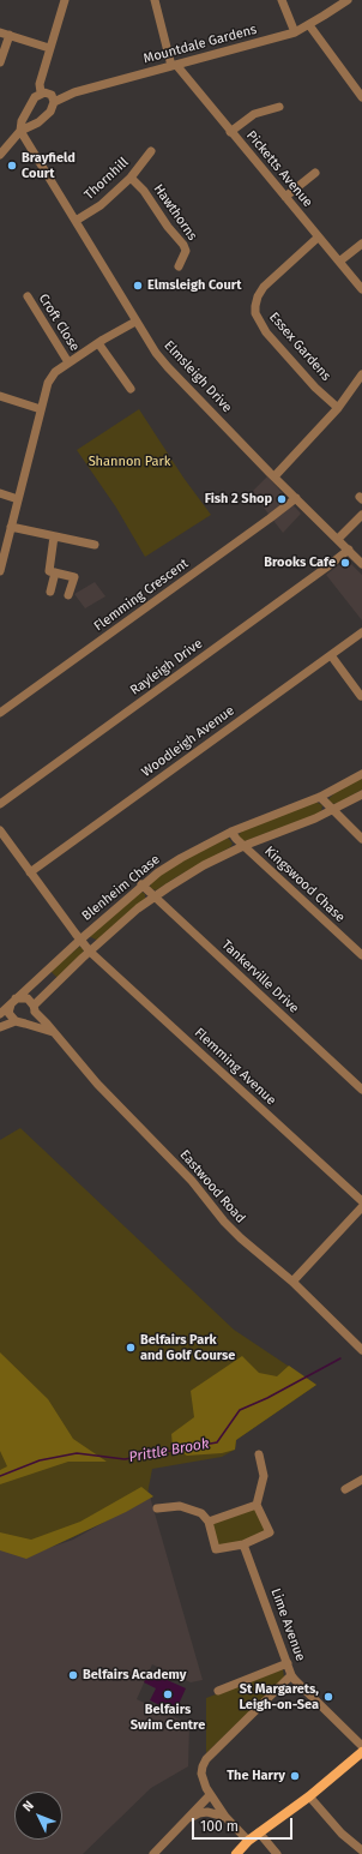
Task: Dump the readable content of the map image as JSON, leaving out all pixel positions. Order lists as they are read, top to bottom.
{
  "streets": {
    "street": [
      "Mountdale Gardens",
      "Picketts Avenue",
      "Thornhill",
      "Hawthorns",
      "Croft Close",
      "Essex Gardens",
      "Elmsleigh Drive",
      "Flemming Crescent",
      "Rayleigh Drive",
      "Woodleigh Avenue",
      "Kingswood Chase",
      "Blenheim Chase",
      "Tankerville Drive",
      "Flemming Avenue",
      "Eastwood Road",
      "Lime Avenue"
    ]
  },
  "crossings": [
    ["Mountdale Gardens", "Picketts Avenue"],
    ["Picketts Avenue", "Essex Gardens"],
    ["Thornhill", "Hawthorns"],
    ["Thornhill", "Elmsleigh Drive"],
    ["Elmsleigh Drive", "Flemming Crescent"],
    ["Elmsleigh Drive", "Rayleigh Drive"],
    ["Kingswood Chase", "Blenheim Chase"],
    ["Blenheim Chase", "Tankerville Drive"],
    ["Blenheim Chase", "Flemming Avenue"],
    ["Blenheim Chase", "Eastwood Road"]
  ],
  "water": ["Prittle Brook"],
  "parks": ["Shannon Park"],
  "places": [
    "Brayfield Court",
    "Elmsleigh Court",
    "Fish 2 Shop",
    "Brooks Cafe",
    "Belfairs Park and Golf Course",
    "Belfairs Academy",
    "Belfairs Swim Centre",
    "St Margarets, Leigh-on-Sea",
    "The Harry"
  ],
  "scale_bar": "100 m",
  "north": "top left"
}
